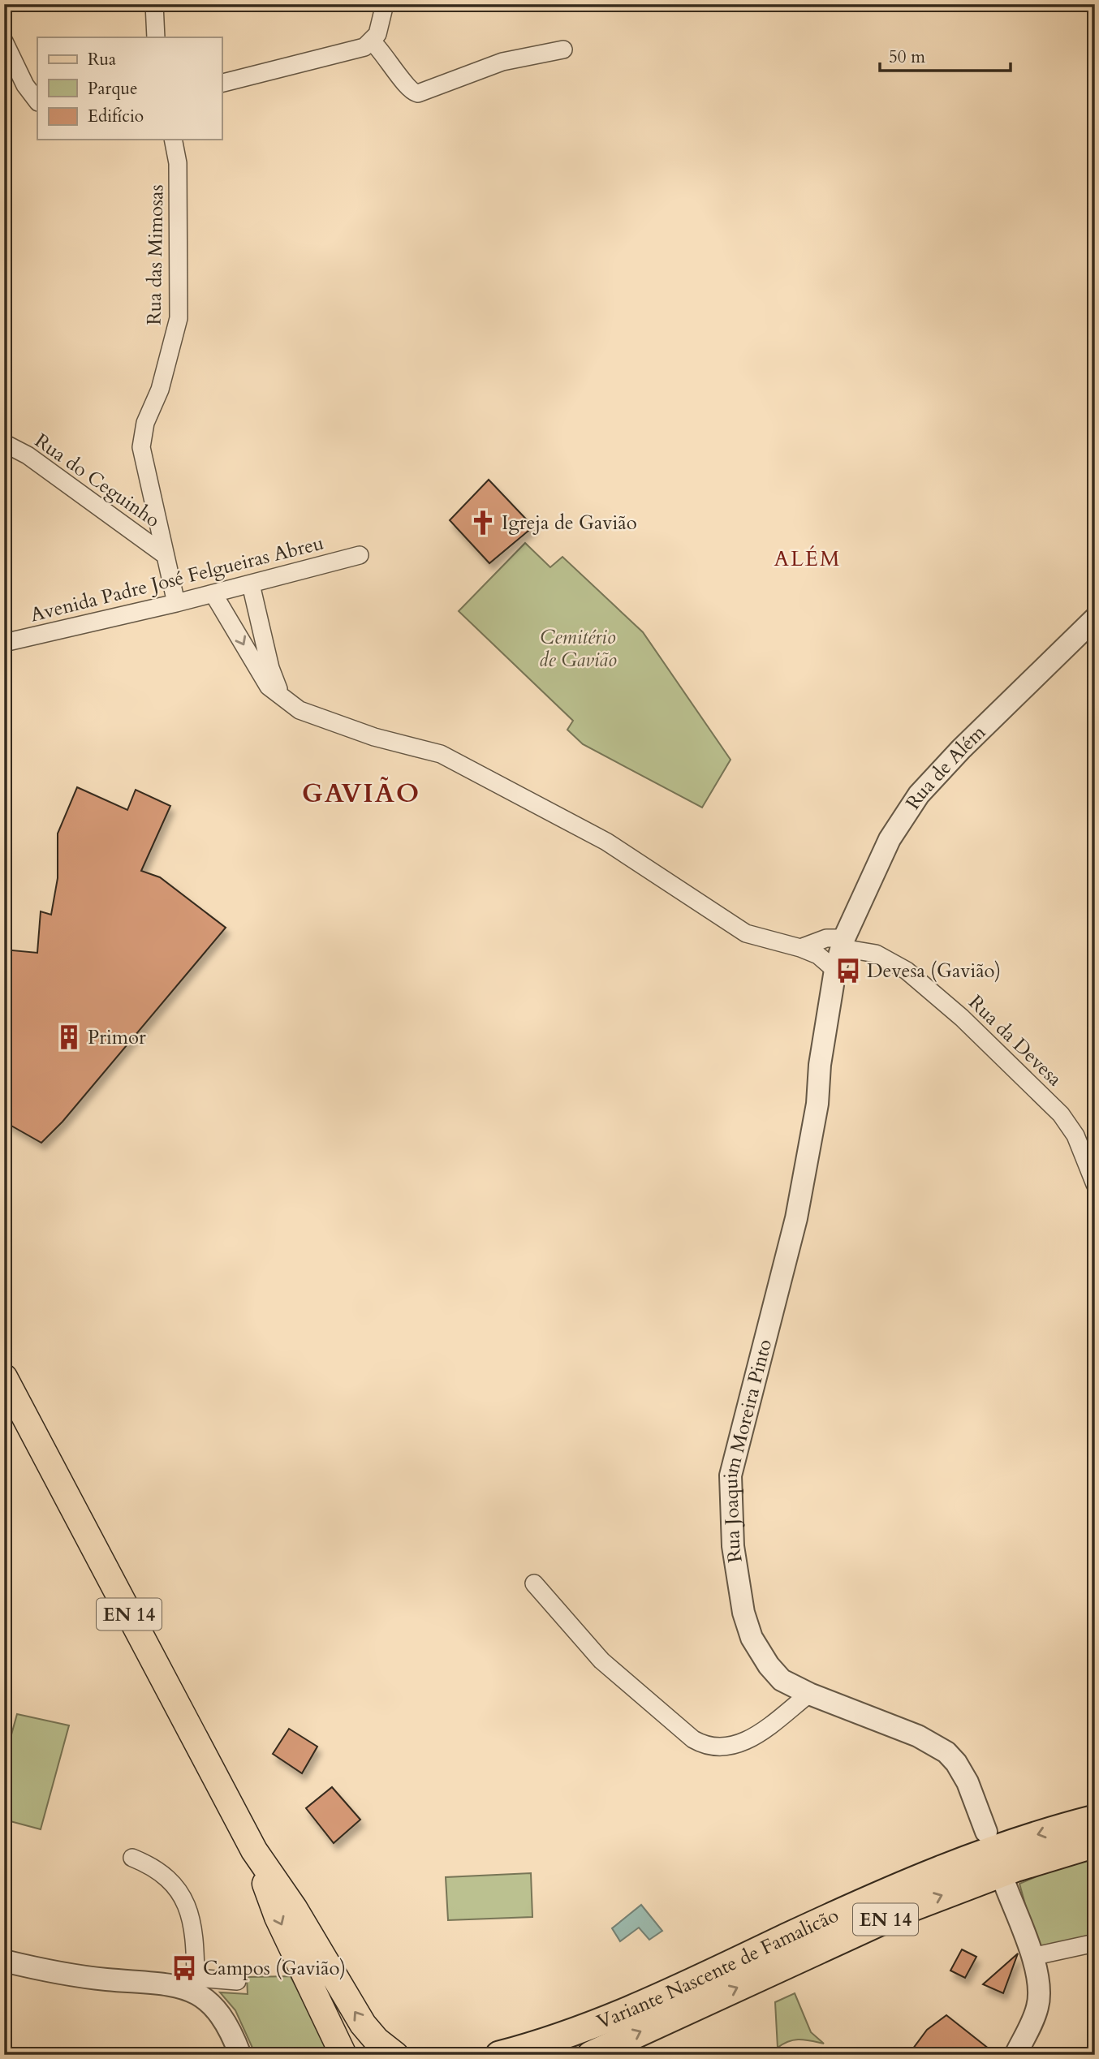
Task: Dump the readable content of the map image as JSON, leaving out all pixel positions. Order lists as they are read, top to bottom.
{
  "streets": {
    "highway": ["EN 14", "Variante Nascente de Famalicão"],
    "street": [
      "Rua das Mimosas",
      "Rua do Ceguinho",
      "Avenida Padre José Felgueiras Abreu",
      "Rua de Além",
      "Rua da Devesa",
      "Rua Joaquim Moreira Pinto"
    ]
  },
  "crossings": [
    ["Rua das Mimosas", "Rua do Ceguinho"],
    ["Rua das Mimosas", "Avenida Padre José Felgueiras Abreu"],
    ["Rua de Além", "Rua da Devesa"],
    ["Rua de Além", "Rua Joaquim Moreira Pinto"],
    ["Rua da Devesa", "Rua Joaquim Moreira Pinto"]
  ],
  "districts": ["ALÉM", "GAVIÃO"],
  "parks": ["Cemitério de Gavião"],
  "places": {
    "church": ["Igreja de Gavião"],
    "bus stop": ["Devesa (Gavião)", "Campos (Gavião)"],
    "building": ["Primor"]
  },
  "legend": ["Rua", "Parque", "Edifício"],
  "scale_bar": "50 m"
}
